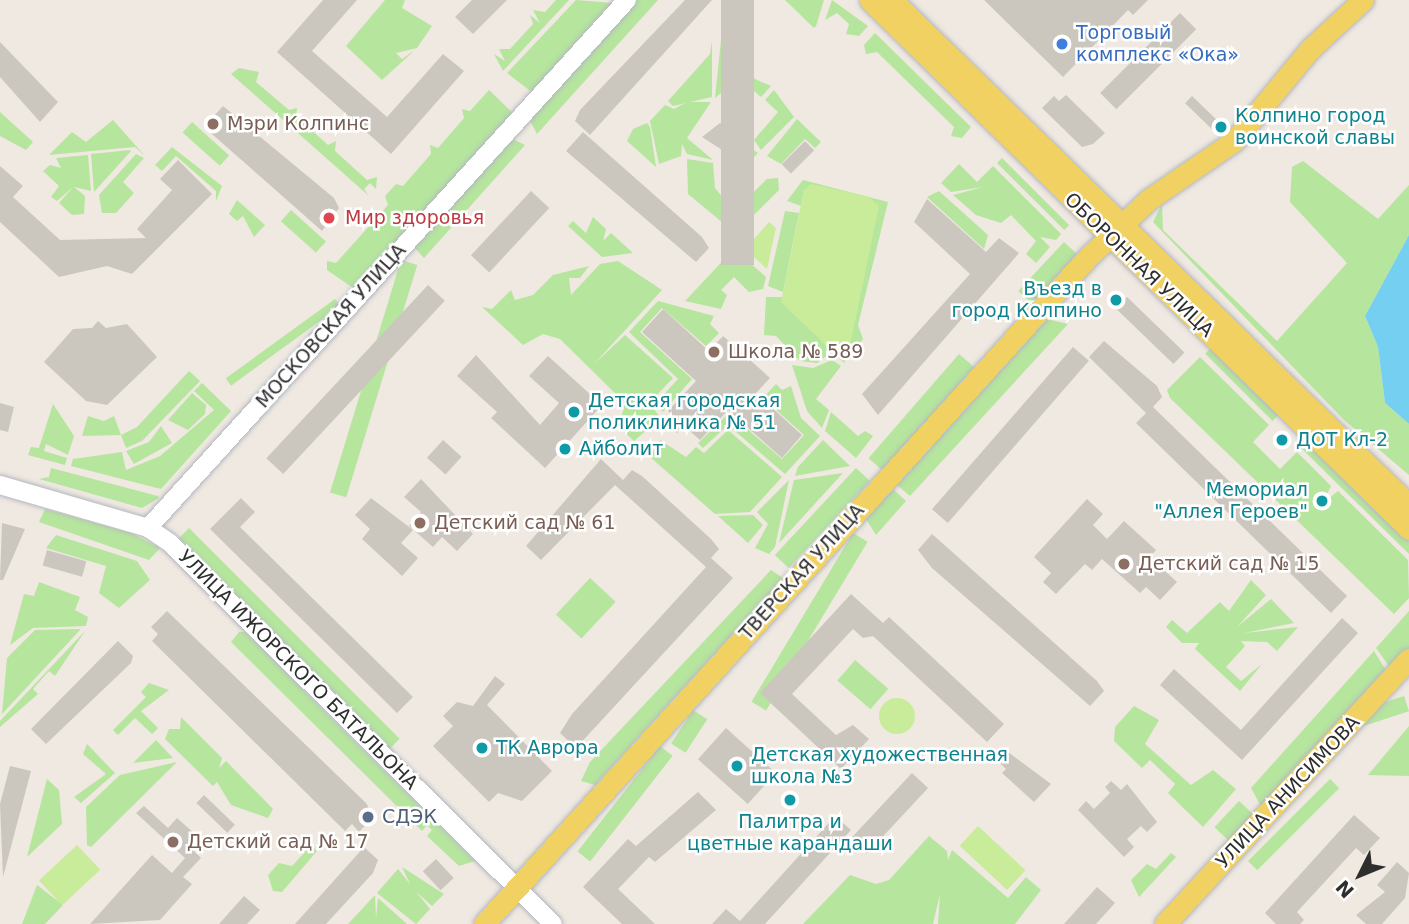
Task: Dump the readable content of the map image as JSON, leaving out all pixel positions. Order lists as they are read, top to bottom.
{
  "streets": {
    "main road": ["ОБОРОННАЯ УЛИЦА", "ТВЕРСКАЯ УЛИЦА", "УЛИЦА АНИСИМОВА"],
    "street": ["МОСКОВСКАЯ УЛИЦА", "УЛИЦА ИЖОРСКОГО БАТАЛЬОНА"]
  },
  "crossings": [
    ["ОБОРОННАЯ УЛИЦА", "ТВЕРСКАЯ УЛИЦА"],
    ["МОСКОВСКАЯ УЛИЦА", "УЛИЦА ИЖОРСКОГО БАТАЛЬОНА"],
    ["ТВЕРСКАЯ УЛИЦА", "УЛИЦА ИЖОРСКОГО БАТАЛЬОНА"]
  ],
  "places": [
    "Торговый комплекс «Ока»",
    "Мэри Колпинс",
    "Колпино город воинской славы",
    "Мир здоровья",
    "Въезд в город Колпино",
    "Школа № 589",
    "Детская городская поликлиника № 51",
    "ДОТ Кл-2",
    "Айболит",
    "Мемориал \"Аллея Героев\"",
    "Детский сад № 61",
    "Детский сад № 15",
    "ТК Аврора",
    "Детская художественная школа №3",
    "Палитра и цветные карандаши",
    "СДЭК",
    "Детский сад № 17"
  ],
  "north": "bottom left"
}
